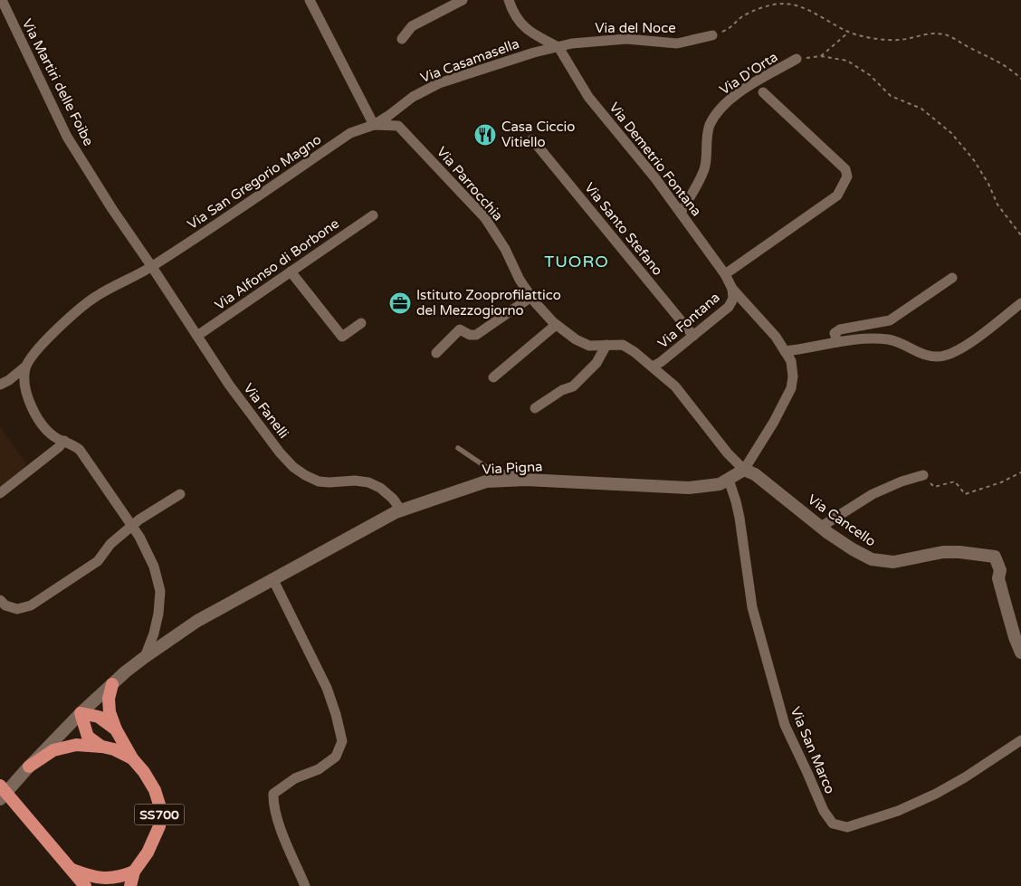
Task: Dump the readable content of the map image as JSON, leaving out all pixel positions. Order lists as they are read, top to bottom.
{
  "streets": {
    "highway": ["SS700"],
    "street": [
      "Via del Noce",
      "Via Casamasella",
      "Via D'Orta",
      "Via Martiri delle Foibe",
      "Via Demetrio Fontana",
      "Via San Gregorio Magno",
      "Via Parrocchia",
      "Via Santo Stefano",
      "Via Alfonso di Borbone",
      "Via Fontana",
      "Via Fanelli",
      "Via Pigna",
      "Via Cancello",
      "Via San Marco"
    ]
  },
  "crossings": [
    ["Via del Noce", "Via Casamasella"],
    ["Via del Noce", "Via Demetrio Fontana"],
    ["Via Casamasella", "Via Demetrio Fontana"],
    ["Via Casamasella", "Via San Gregorio Magno"],
    ["Via Casamasella", "Via Parrocchia"],
    ["Via D'Orta", "Via Demetrio Fontana"],
    ["Via Martiri delle Foibe", "Via San Gregorio Magno"],
    ["Via Martiri delle Foibe", "Via Fanelli"],
    ["Via Demetrio Fontana", "Via Parrocchia"],
    ["Via Demetrio Fontana", "Via Fontana"],
    ["Via Demetrio Fontana", "Via Pigna"],
    ["Via Demetrio Fontana", "Via Cancello"],
    ["Via San Gregorio Magno", "Via Parrocchia"],
    ["Via San Gregorio Magno", "Via Fanelli"],
    ["Via Parrocchia", "Via Fontana"],
    ["Via Parrocchia", "Via Pigna"],
    ["Via Parrocchia", "Via Cancello"],
    ["Via Santo Stefano", "Via Fontana"],
    ["Via Alfonso di Borbone", "Via Fanelli"],
    ["Via Fanelli", "Via Pigna"],
    ["Via Pigna", "Via Cancello"],
    ["Via Pigna", "Via San Marco"],
    ["Via Pigna", "SS700"]
  ],
  "districts": ["TUORO"],
  "places": {
    "restaurant": ["Casa Ciccio Vitiello"],
    "office": ["Istituto Zooprofilattico del Mezzogiorno"]
  }
}
